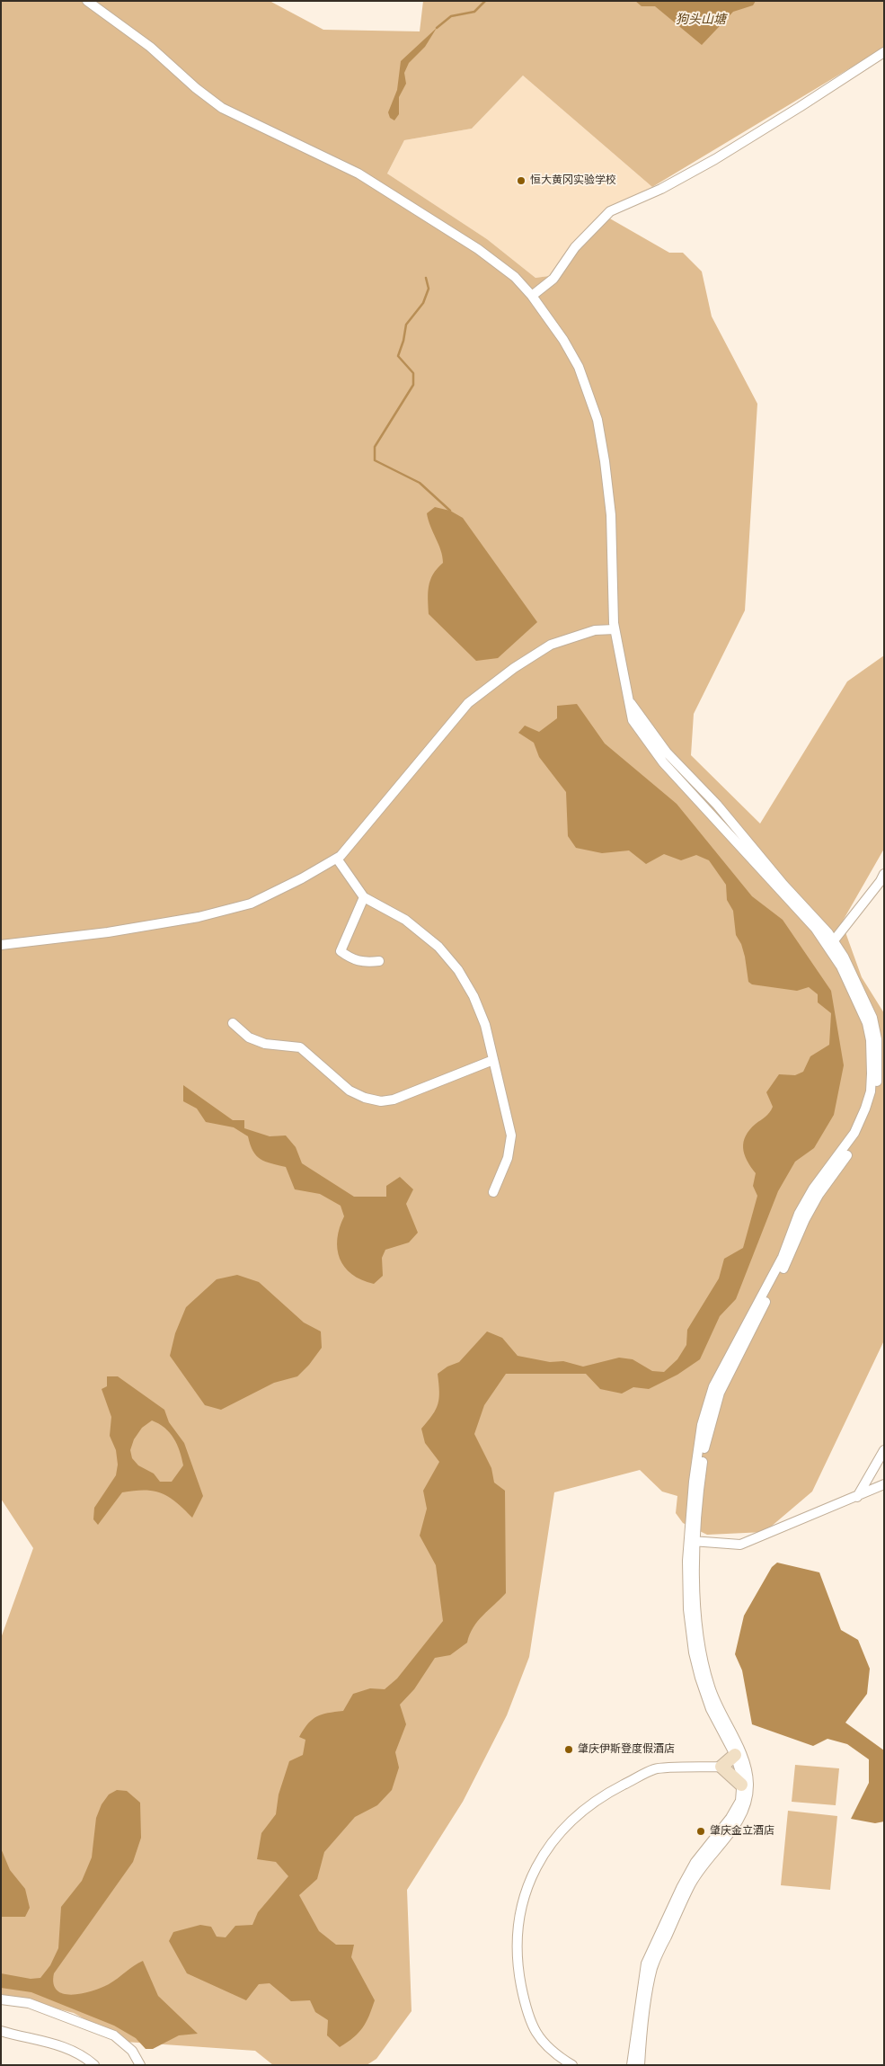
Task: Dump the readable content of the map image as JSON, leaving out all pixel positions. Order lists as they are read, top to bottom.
{
  "water": ["狗头山塘"],
  "places": ["恒大黄冈实验学校", "肇庆伊斯登度假酒店", "肇庆金立酒店"]
}
